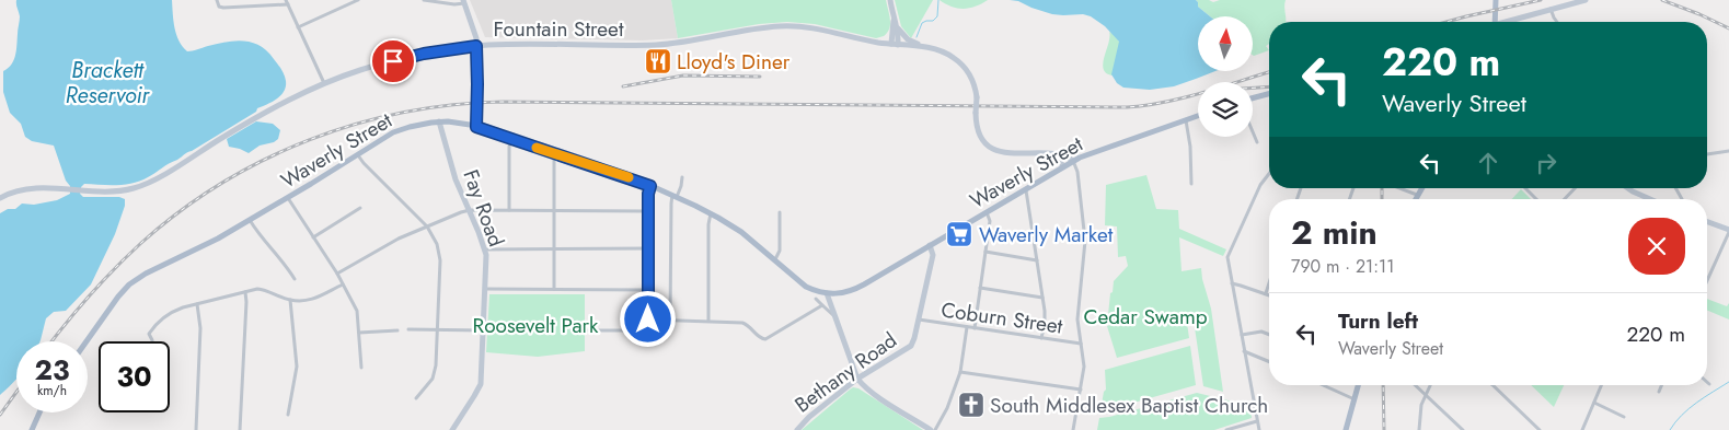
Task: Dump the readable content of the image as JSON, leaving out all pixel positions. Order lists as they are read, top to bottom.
{
  "streets": {
    "main road": ["Waverly Street"],
    "street": [
      "Fountain Street",
      "Fay Road",
      "Coburn Street",
      "Bethany Road"
    ]
  },
  "crossings": [
    ["Fountain Street", "Waverly Street"],
    ["Waverly Street", "Fay Road"],
    ["Waverly Street", "Bethany Road"],
    ["Coburn Street", "Bethany Road"]
  ],
  "water": ["Brackett Reservoir"],
  "parks": ["Cedar Swamp", "Roosevelt Park"],
  "places": {
    "restaurant": ["Lloyd's Diner"],
    "supermarket": ["Waverly Market"],
    "church": ["South Middlesex Baptist Church"]
  },
  "north": "top",
  "page": {
    "turn": ["220 m", "Waverly Street"],
    "heading": ["2 min", "790 m · 21:11"],
    "list": [
      {
        "name": "Turn left",
        "note": "Waverly Street",
        "value": "220 m"
      }
    ],
    "speed": "23 km/h",
    "limit": "30"
  }
}
